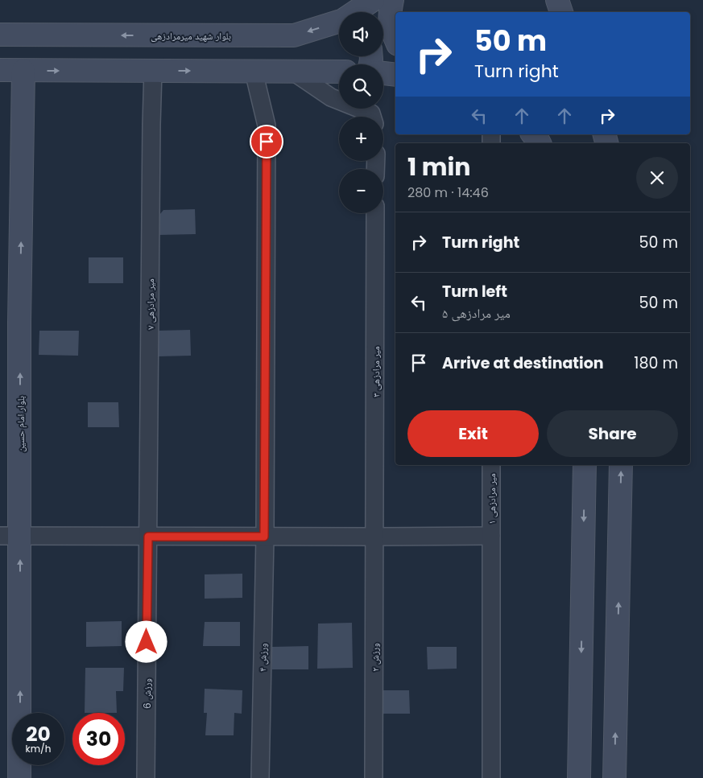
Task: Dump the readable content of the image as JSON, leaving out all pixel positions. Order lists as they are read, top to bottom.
{
  "streets": {
    "main road": ["بلوار شهید میرمرادزهی", "بلوار امام حسین"],
    "street": [
      "میر مرادزهی ۷",
      "میر مرادزهی ۳",
      "میر مرادزهی ۱",
      "ورزش ۴",
      "ورزش ۲",
      "ورزش 6"
    ]
  },
  "crossings": [
    ["میر مرادزهی ۷", "ورزش 6"],
    ["میر مرادزهی ۳", "ورزش ۲"]
  ],
  "one_way": ["بلوار امام حسین"],
  "page": {
    "map_buttons": ["+", "−"],
    "turn": ["50 m", "Turn right"],
    "heading": ["1 min", "280 m · 14:46"],
    "list": [
      {
        "name": "Turn right",
        "value": "50 m"
      },
      {
        "name": "Turn left",
        "note": "میر مرادزهی ۵",
        "value": "50 m"
      },
      {
        "name": "Arrive at destination",
        "value": "180 m"
      }
    ],
    "buttons": ["Exit", "Share"],
    "speed": "20 km/h",
    "limit": "30"
  }
}
